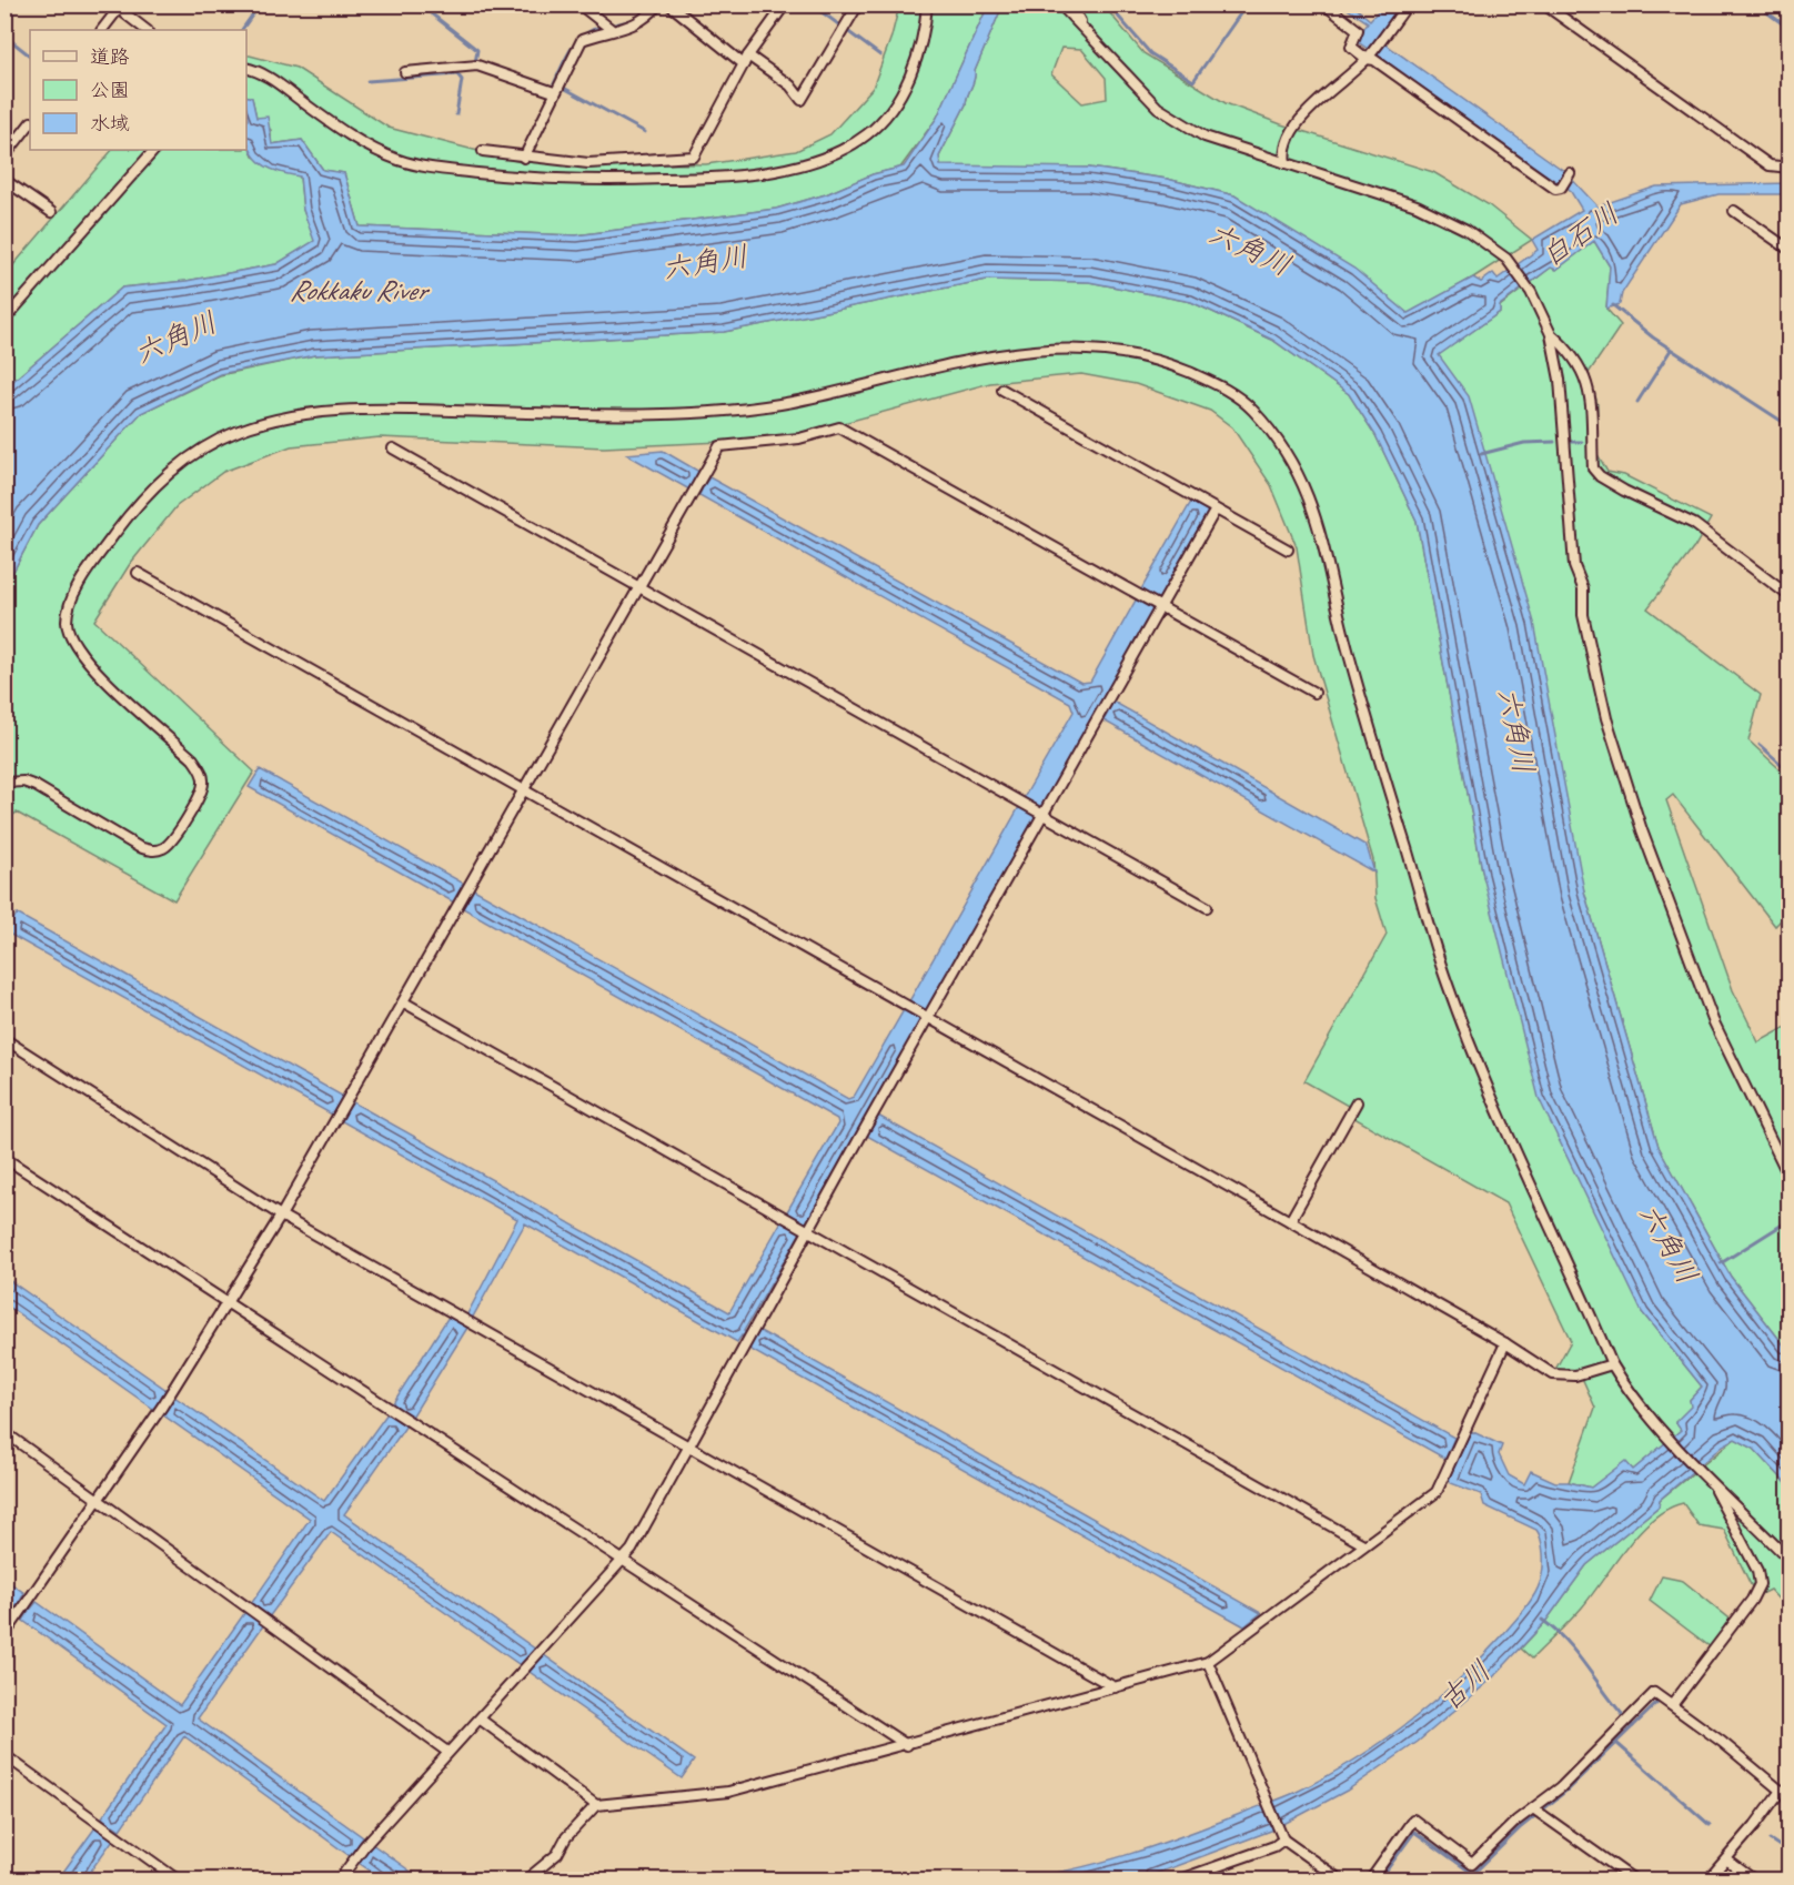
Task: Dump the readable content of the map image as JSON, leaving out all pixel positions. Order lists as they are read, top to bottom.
{
  "water": [
    "白石川",
    "六角川",
    "Rokkaku River",
    "古川"
  ],
  "legend": ["道路", "公園", "水域"]
}
